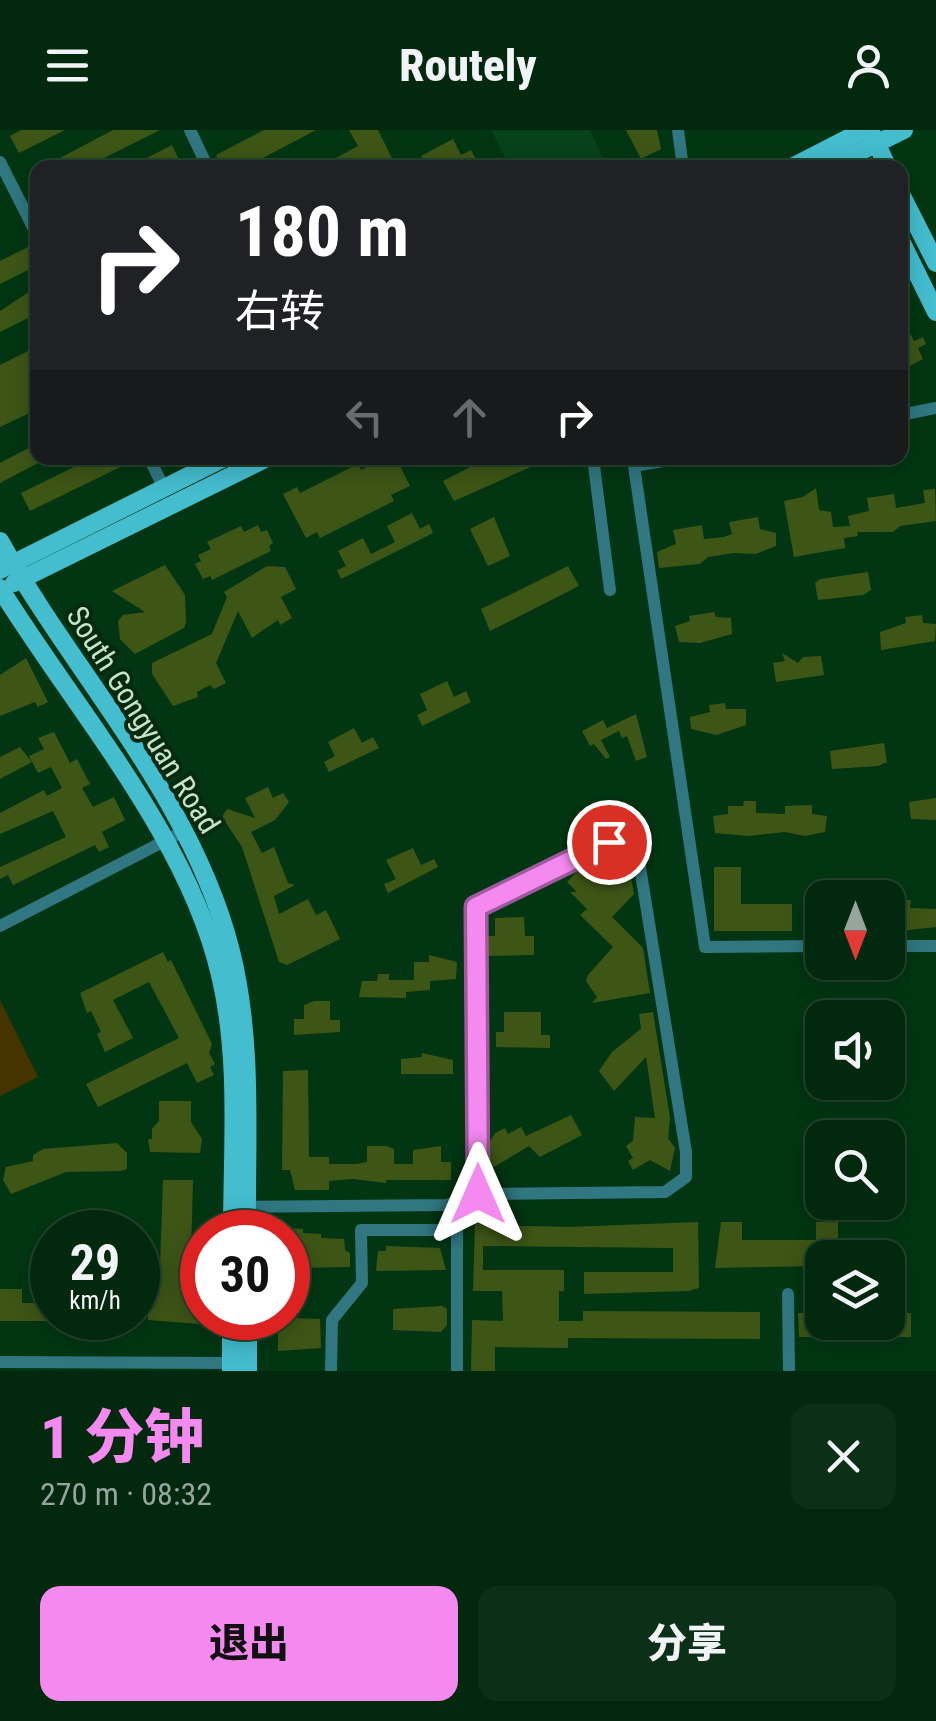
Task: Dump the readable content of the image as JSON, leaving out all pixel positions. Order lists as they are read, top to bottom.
{
  "streets": {
    "main road": ["South Gongyuan Road"]
  },
  "north": "bottom",
  "page": {
    "header": "Routely",
    "turn": ["180 m", "右转"],
    "speed": "29 km/h",
    "limit": "30",
    "heading": ["1 分钟", "270 m · 08:32"],
    "buttons": ["退出", "分享"]
  }
}
